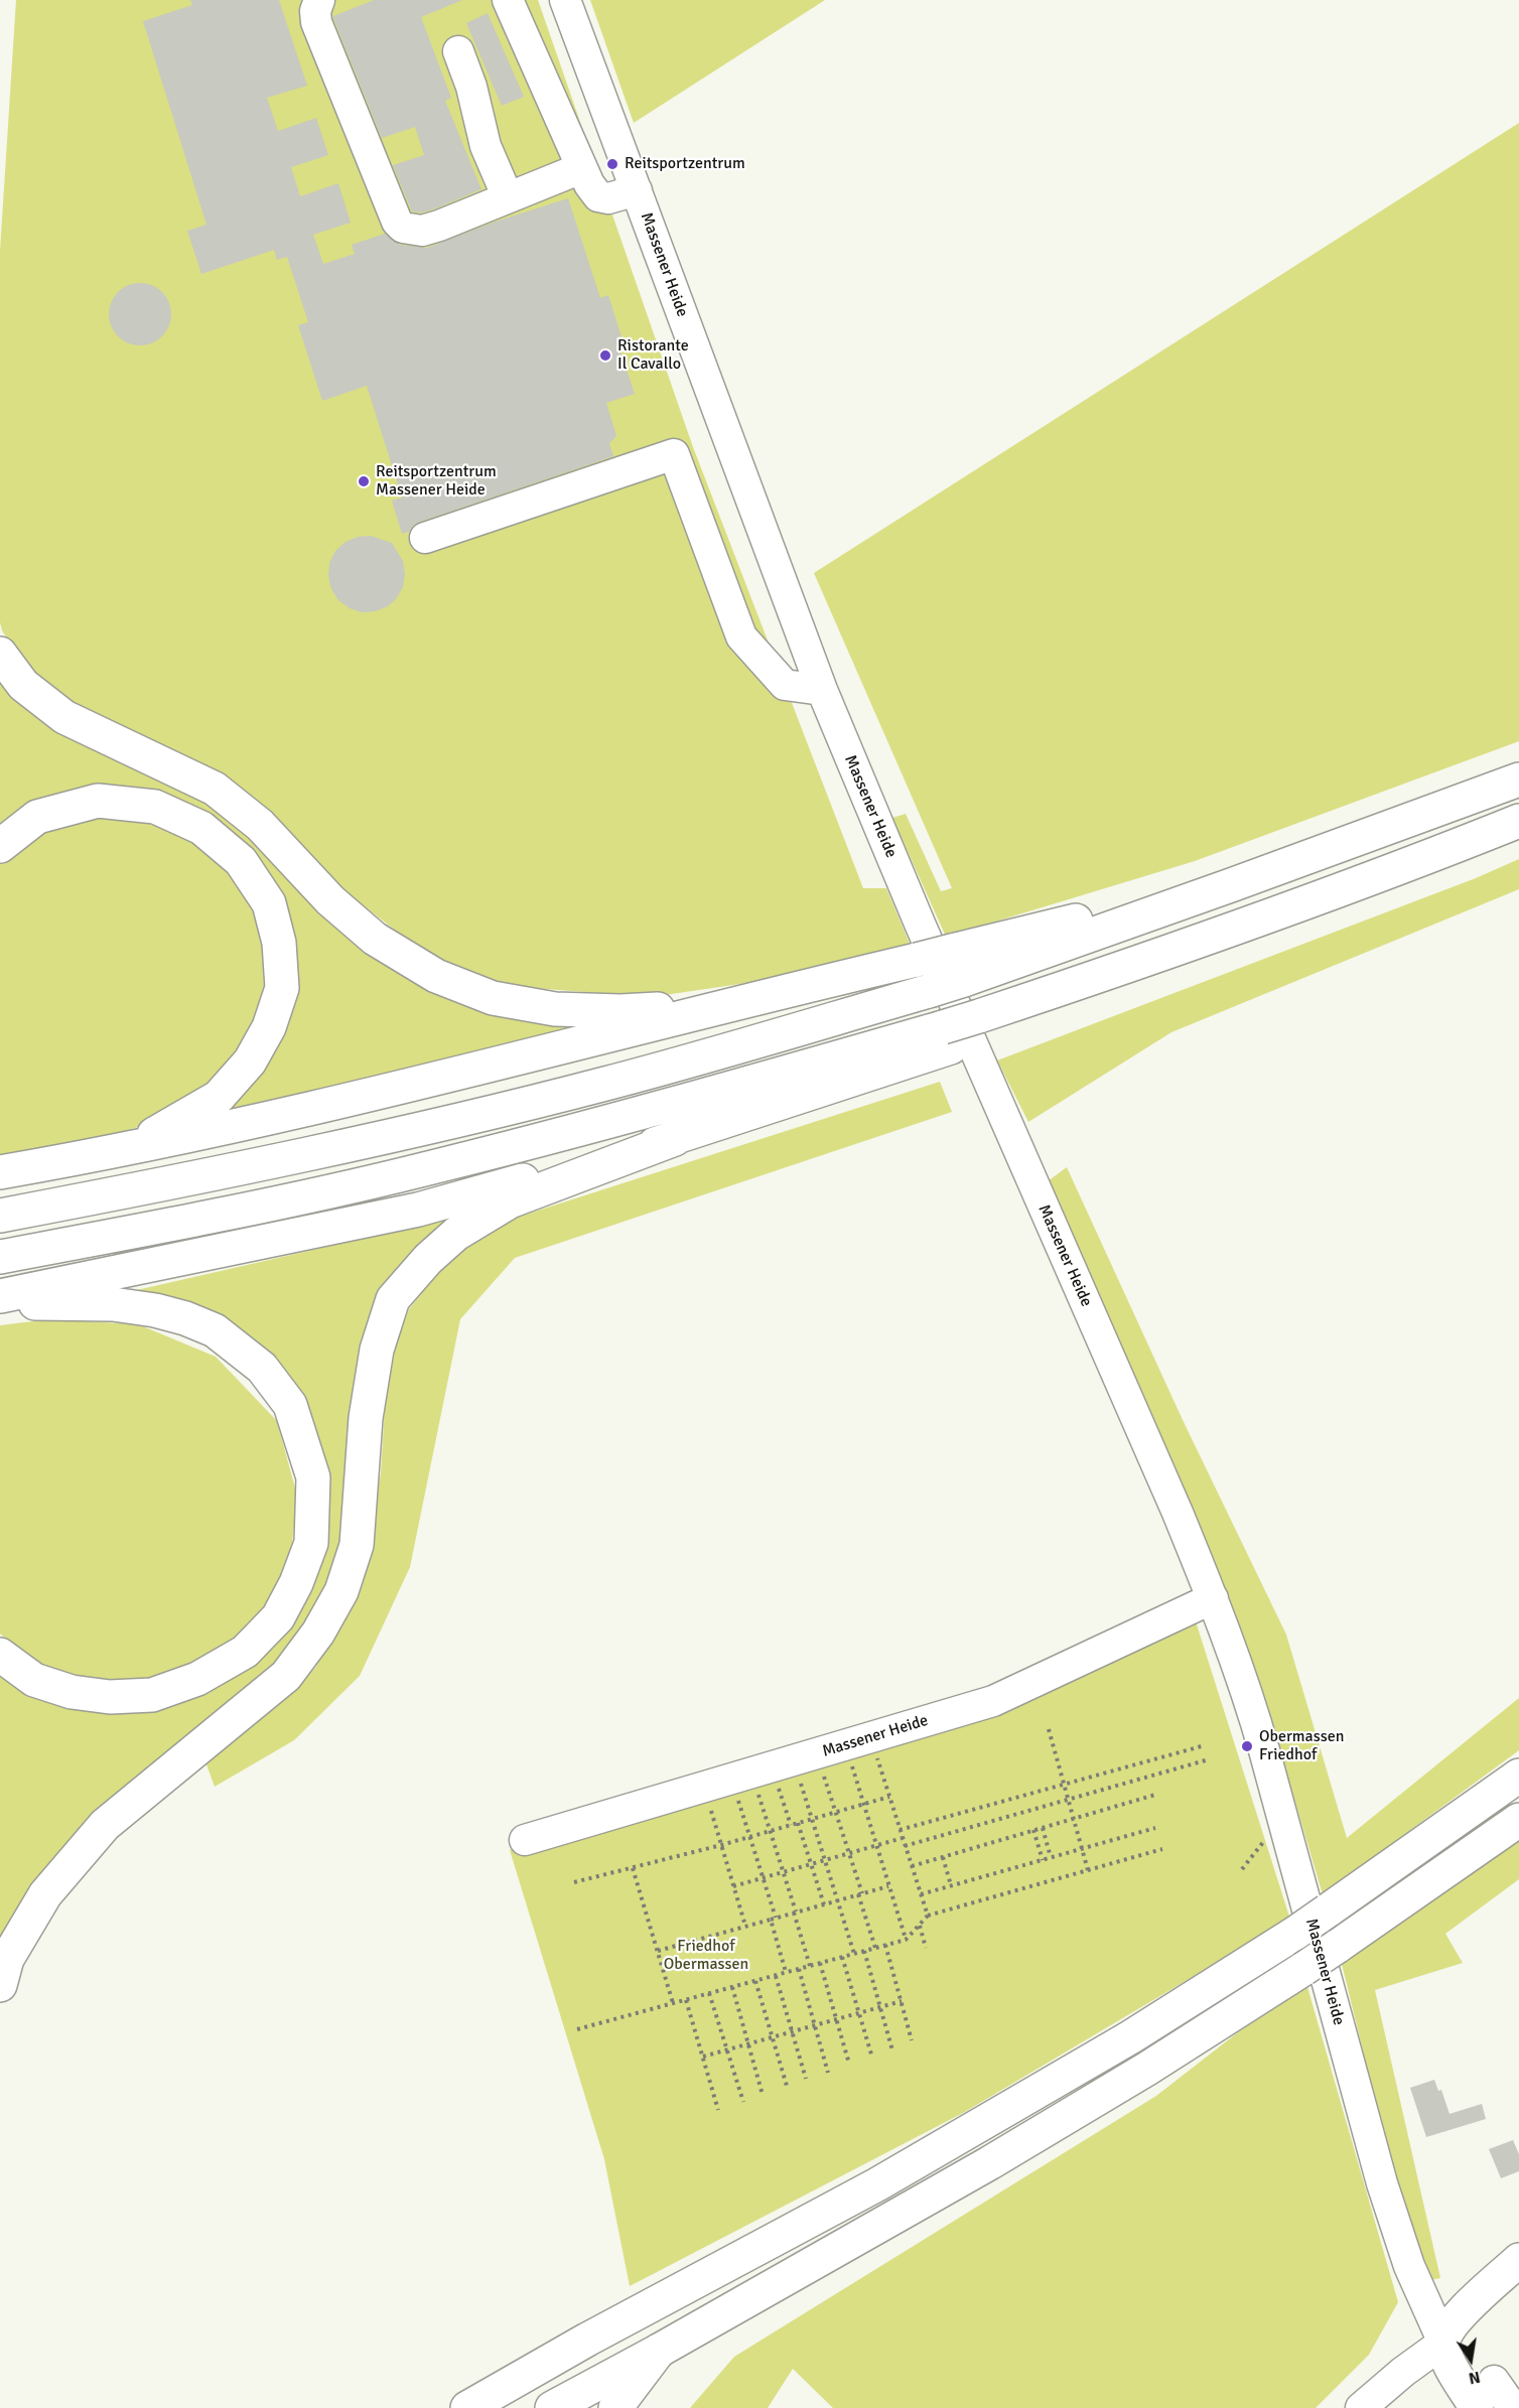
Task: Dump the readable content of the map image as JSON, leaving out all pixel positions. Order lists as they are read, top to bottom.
{
  "streets": {
    "street": ["Massener Heide"]
  },
  "parks": ["Friedhof Obermassen"],
  "places": [
    "Reitsportzentrum",
    "Ristorante Il Cavallo",
    "Reitsportzentrum Massener Heide",
    "Obermassen Friedhof"
  ],
  "north": "bottom"
}
